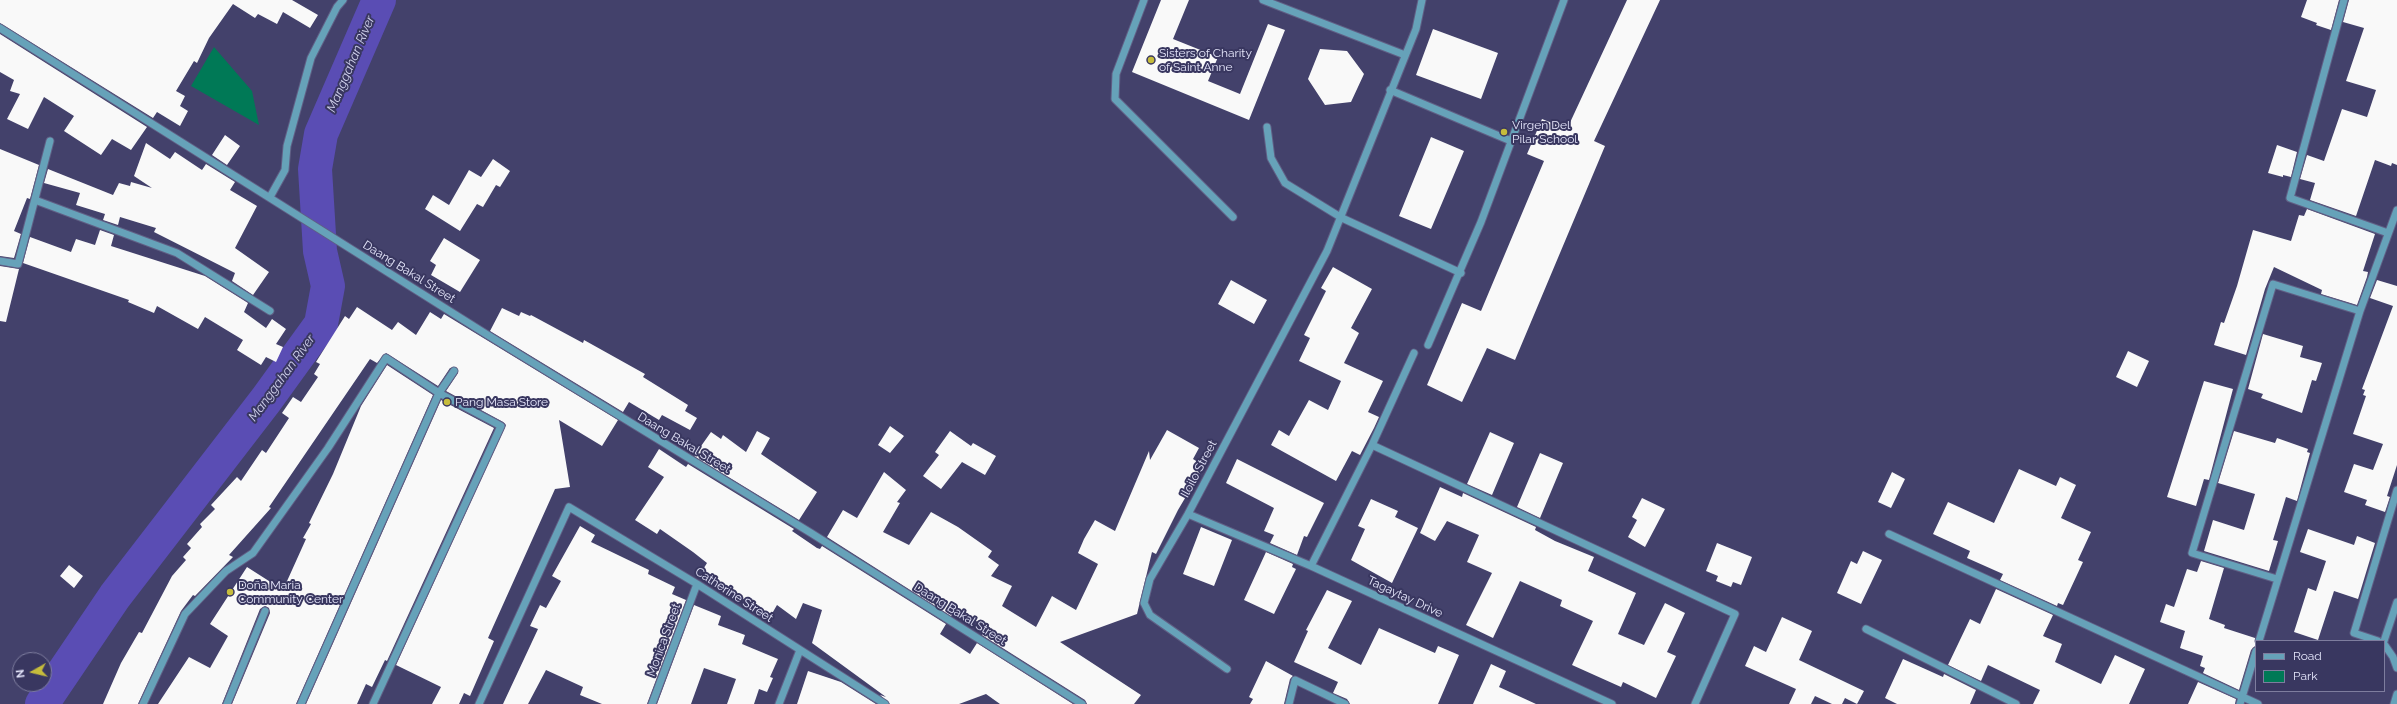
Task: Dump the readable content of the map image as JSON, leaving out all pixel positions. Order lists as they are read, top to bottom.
{
  "streets": {
    "street": [
      "Daang Bakal Street",
      "Iloilo Street",
      "Catherine Street",
      "Tagaytay Drive",
      "Monica Street"
    ]
  },
  "crossings": [
    ["Iloilo Street", "Tagaytay Drive"],
    ["Catherine Street", "Monica Street"]
  ],
  "water": ["Manggahan River"],
  "places": [
    "Sisters of Charity of Saint Anne",
    "Virgen Del Pilar School",
    "Pang Masa Store",
    "Doña Maria Community Center"
  ],
  "legend": ["Road", "Park"],
  "north": "left"
}
